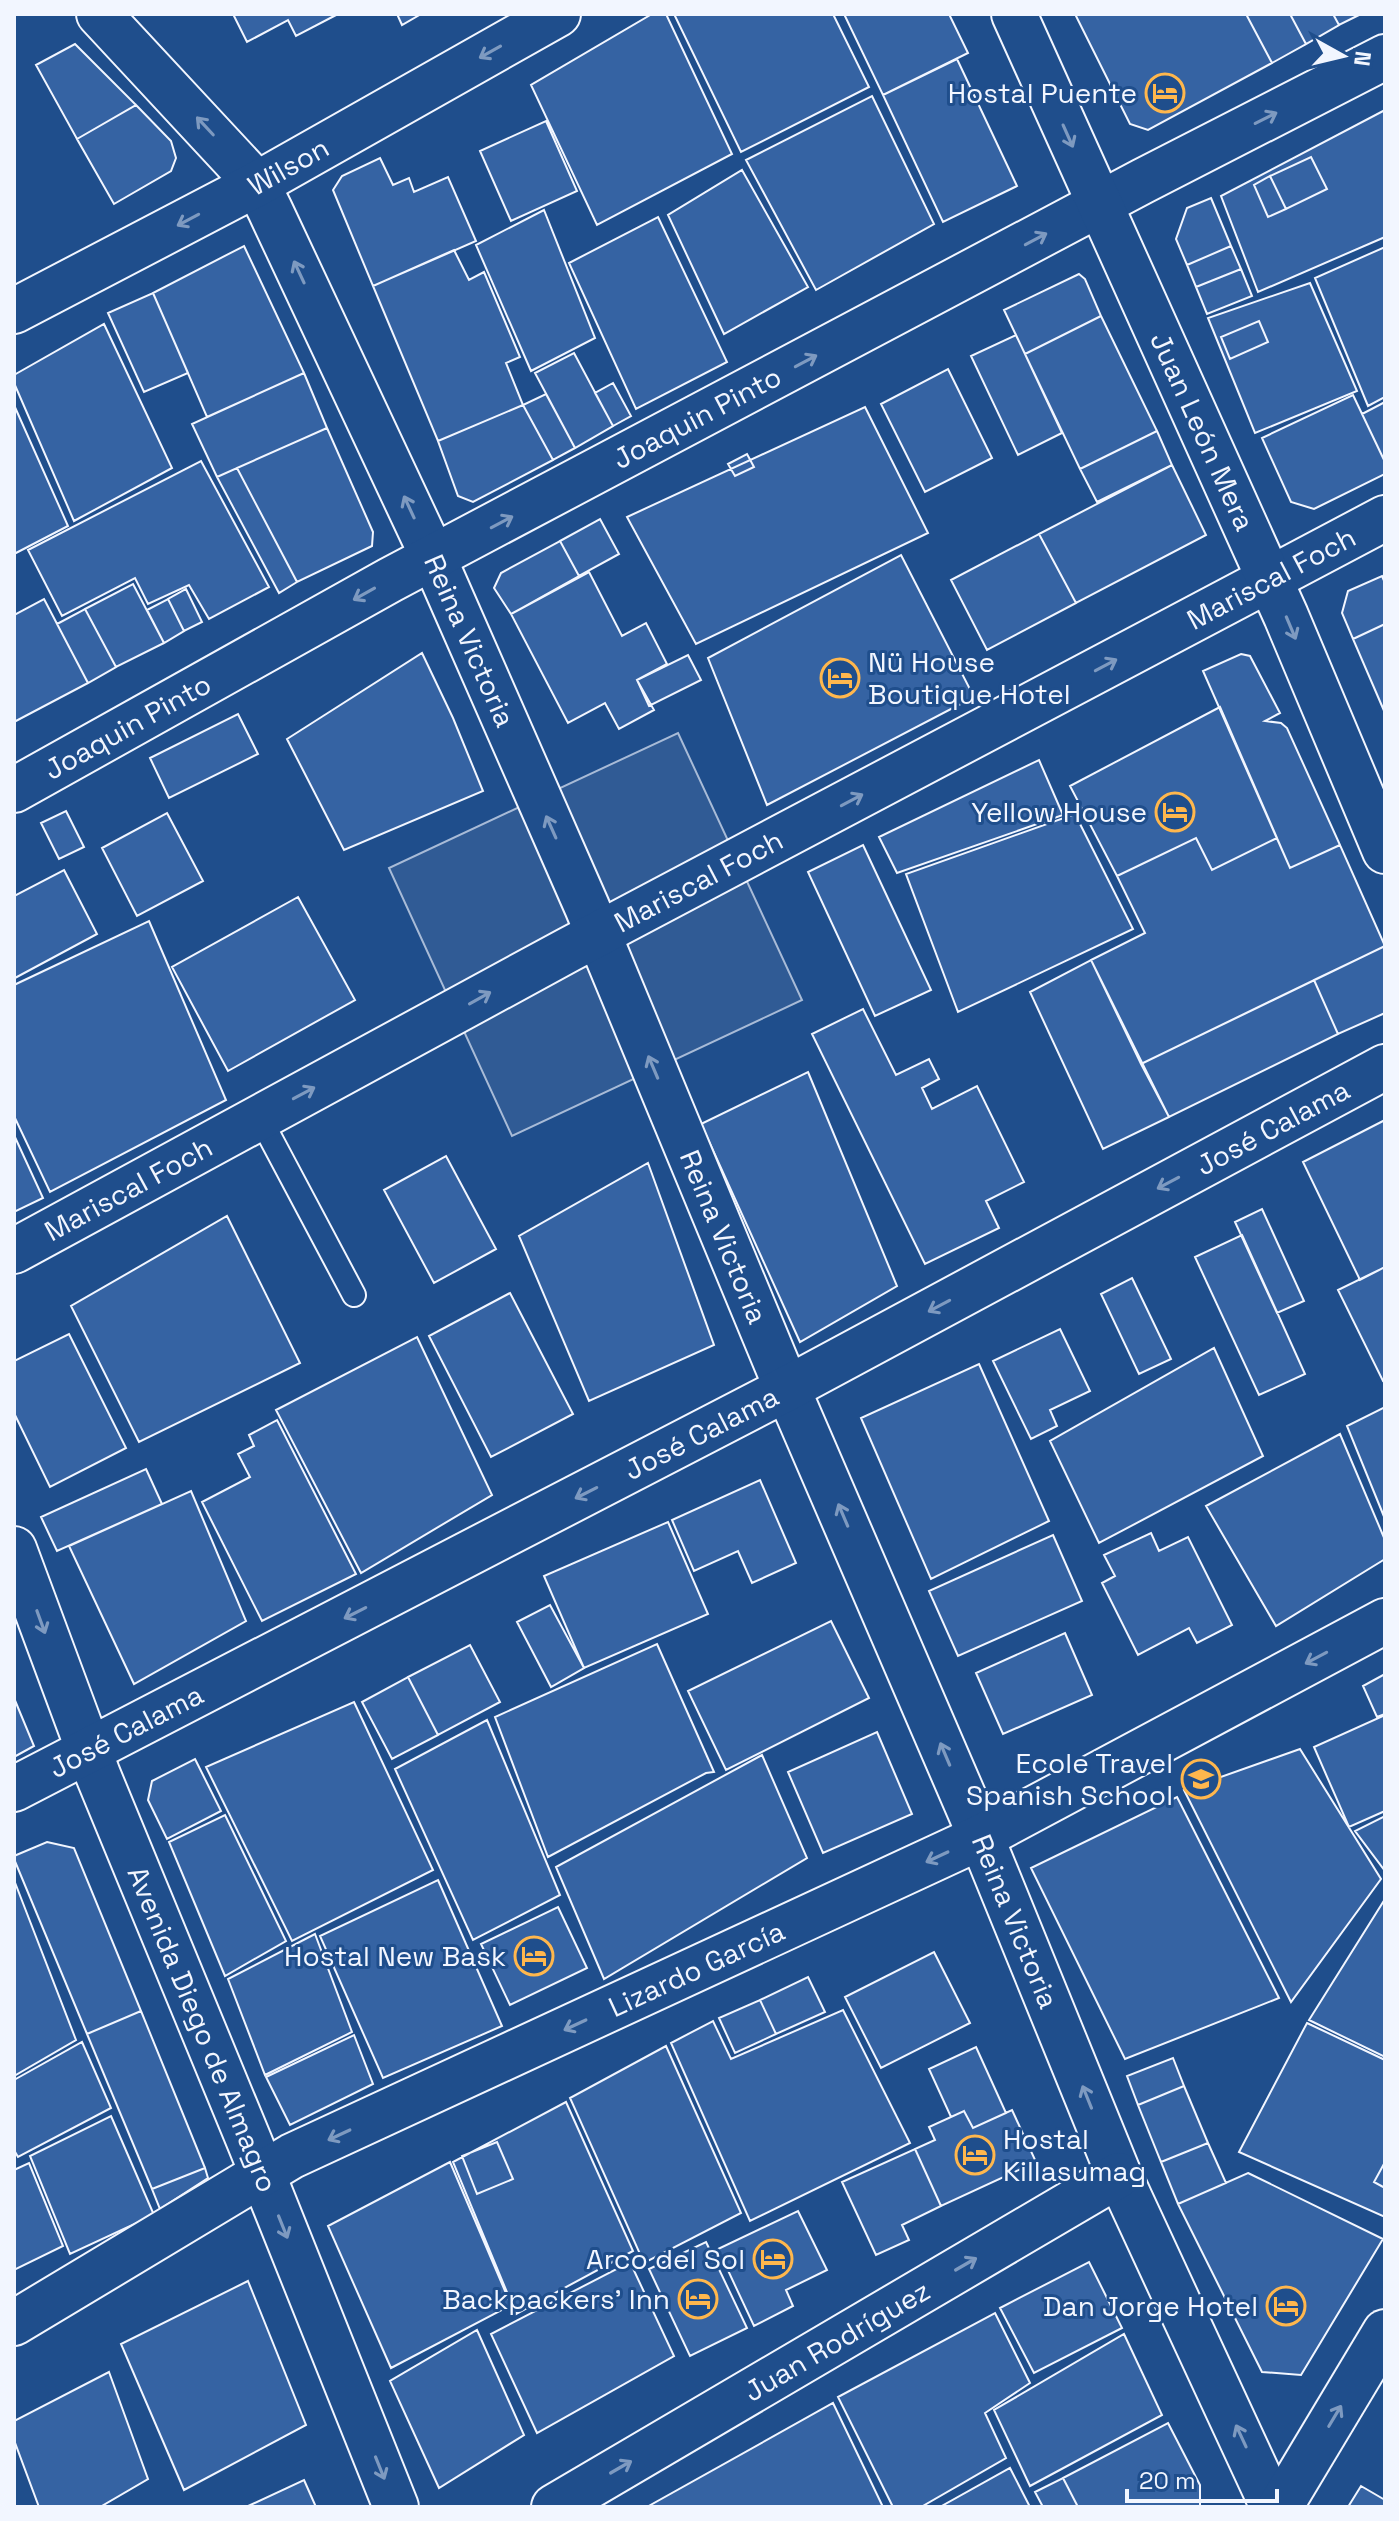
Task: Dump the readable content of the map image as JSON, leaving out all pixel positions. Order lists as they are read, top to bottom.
{
  "streets": {
    "street": [
      "Wilson",
      "Joaquin Pinto",
      "Juan León Mera",
      "Mariscal Foch",
      "Reina Victoria",
      "José Calama",
      "Lizardo García",
      "Avenida Diego de Almagro",
      "Juan Rodríguez"
    ]
  },
  "crossings": [
    ["Wilson", "Reina Victoria"],
    ["Joaquin Pinto", "Juan León Mera"],
    ["Joaquin Pinto", "Reina Victoria"],
    ["Juan León Mera", "Mariscal Foch"],
    ["Mariscal Foch", "Reina Victoria"],
    ["Reina Victoria", "José Calama"],
    ["Reina Victoria", "Lizardo García"],
    ["Reina Victoria", "Juan Rodríguez"],
    ["José Calama", "Avenida Diego de Almagro"],
    ["Lizardo García", "Avenida Diego de Almagro"]
  ],
  "one_way": [
    "Wilson",
    "Juan León Mera",
    "Mariscal Foch",
    "Reina Victoria",
    "José Calama",
    "Lizardo García",
    "Avenida Diego de Almagro",
    "Juan Rodríguez"
  ],
  "places": {
    "hotel": [
      "Hostal Puente",
      "Nü House Boutique Hotel",
      "Yellow House",
      "Hostal New Bask",
      "Hostal Killasumag",
      "Arco del Sol",
      "Backpackers' Inn",
      "Dan Jorge Hotel"
    ],
    "school or university": ["Ecole Travel Spanish School"]
  },
  "scale_bar": "20 m",
  "north": "right"
}
